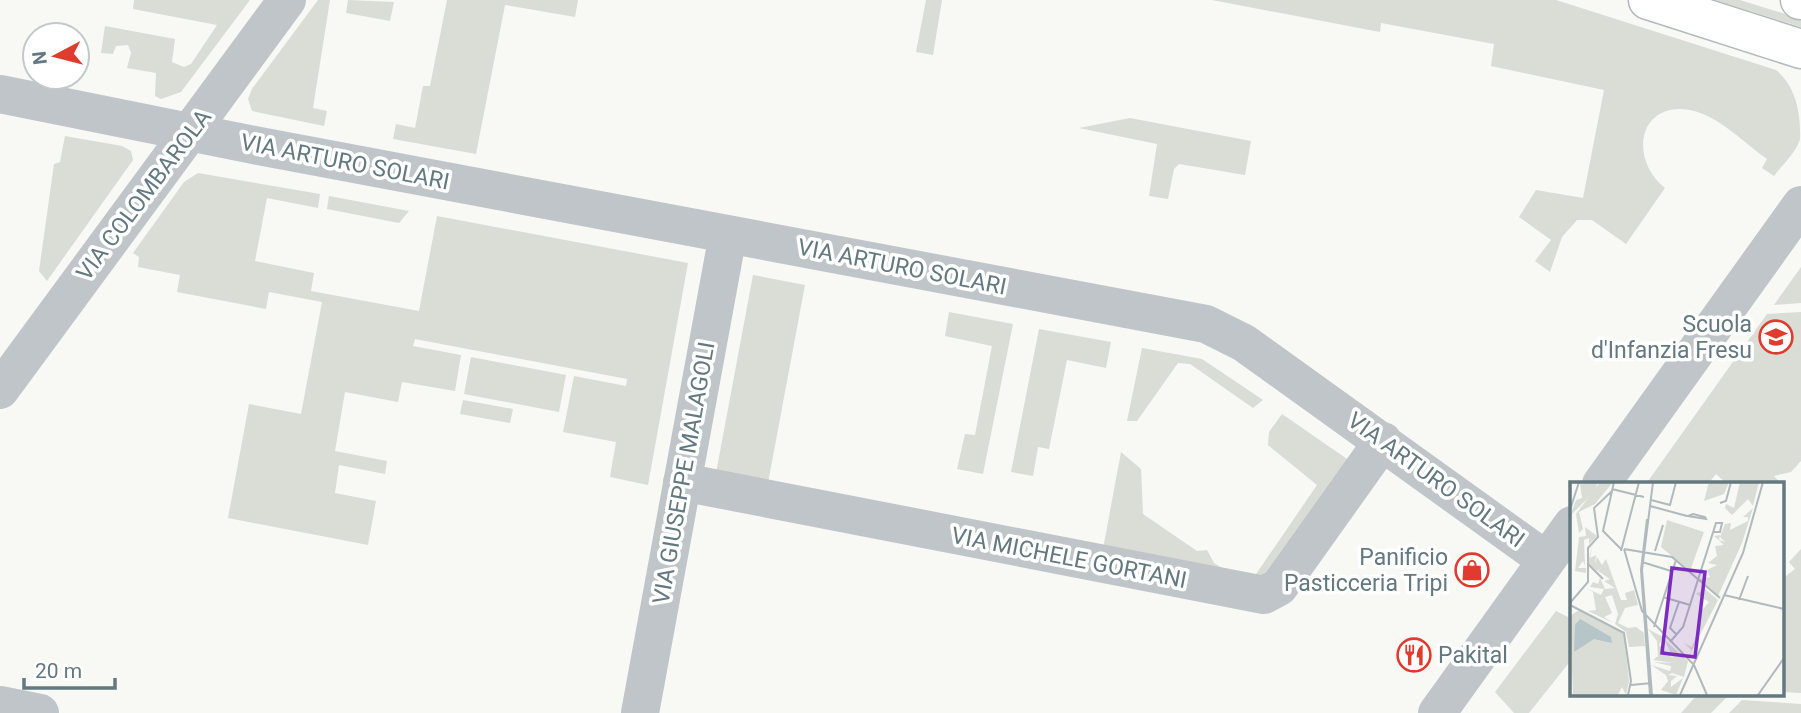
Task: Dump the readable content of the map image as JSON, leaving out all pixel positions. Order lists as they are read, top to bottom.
{
  "streets": {
    "street": [
      "VIA ARTURO SOLARI",
      "VIA COLOMBAROLA",
      "VIA GIUSEPPE MALAGOLI",
      "VIA MICHELE GORTANI"
    ]
  },
  "crossings": [
    ["VIA ARTURO SOLARI", "VIA COLOMBAROLA"],
    ["VIA ARTURO SOLARI", "VIA GIUSEPPE MALAGOLI"],
    ["VIA ARTURO SOLARI", "VIA MICHELE GORTANI"],
    ["VIA GIUSEPPE MALAGOLI", "VIA MICHELE GORTANI"]
  ],
  "places": {
    "school or university": ["Scuola d'Infanzia Fresu"],
    "shop": ["Panificio Pasticceria Tripi"],
    "restaurant": ["Pakital"]
  },
  "scale_bar": "20 m",
  "north": "left"
}
